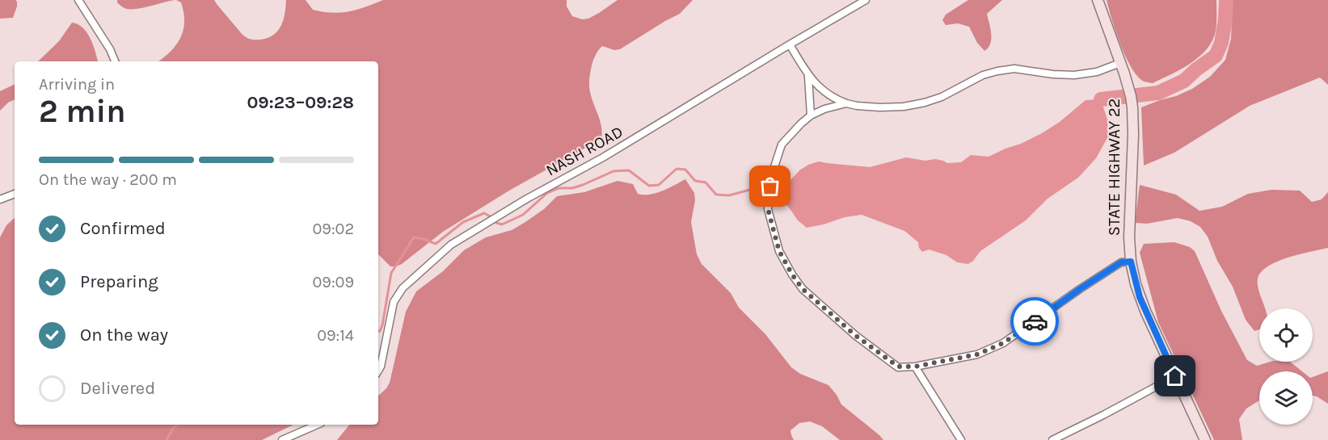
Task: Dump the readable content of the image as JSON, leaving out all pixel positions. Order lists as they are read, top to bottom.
{
  "streets": {
    "main road": ["STATE HIGHWAY 22"],
    "street": ["NASH ROAD"]
  },
  "page": {
    "heading": ["2 min", "Arriving in", "09:23–09:28"],
    "bar": "On the way · 200 m",
    "list": [
      ["Confirmed", "09:02"],
      ["Preparing", "09:09"],
      ["On the way", "09:14"],
      "Delivered"
    ]
  }
}
